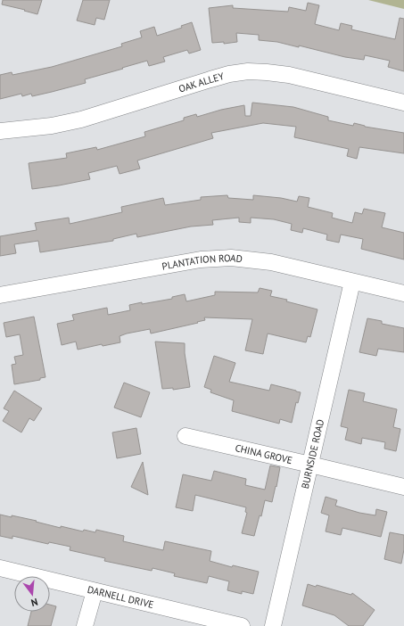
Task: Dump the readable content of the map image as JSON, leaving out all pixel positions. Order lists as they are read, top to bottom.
{
  "streets": {
    "street": [
      "OAK ALLEY",
      "PLANTATION ROAD",
      "CHINA GROVE",
      "BURNSIDE ROAD",
      "DARNELL DRIVE"
    ]
  },
  "crossings": [
    ["PLANTATION ROAD", "BURNSIDE ROAD"],
    ["CHINA GROVE", "BURNSIDE ROAD"]
  ],
  "north": "bottom"
}
